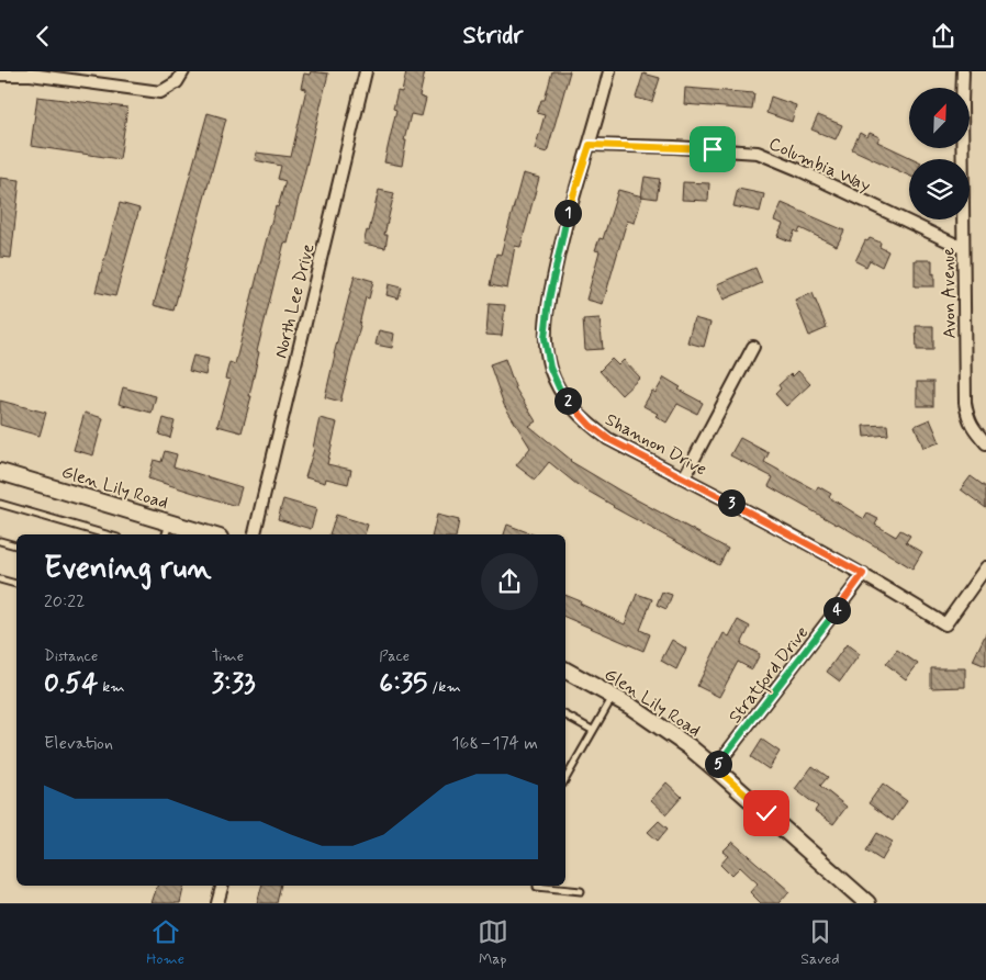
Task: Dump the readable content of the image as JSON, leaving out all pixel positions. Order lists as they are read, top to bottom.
{
  "streets": {
    "street": [
      "Columbia Way",
      "Avon Avenue",
      "North Lee Drive",
      "Shannon Drive",
      "Glen Lily Road",
      "Stratford Drive"
    ]
  },
  "crossings": [
    ["Columbia Way", "Avon Avenue"],
    ["Columbia Way", "Shannon Drive"],
    ["Shannon Drive", "Stratford Drive"],
    ["Glen Lily Road", "Stratford Drive"]
  ],
  "north": "top right",
  "page": {
    "header": "Stridr",
    "pins": [
      "1",
      "2",
      "3",
      "4",
      "5"
    ],
    "heading": ["Evening run", "20:22"],
    "stats": [
      ["Distance", "0.54 km"],
      ["Time", "3:33"],
      ["Pace", "6:35 /km"]
    ],
    "chart": ["Elevation", "168–174 m"],
    "tabs": ["Home", "Map", "Saved"]
  }
}
